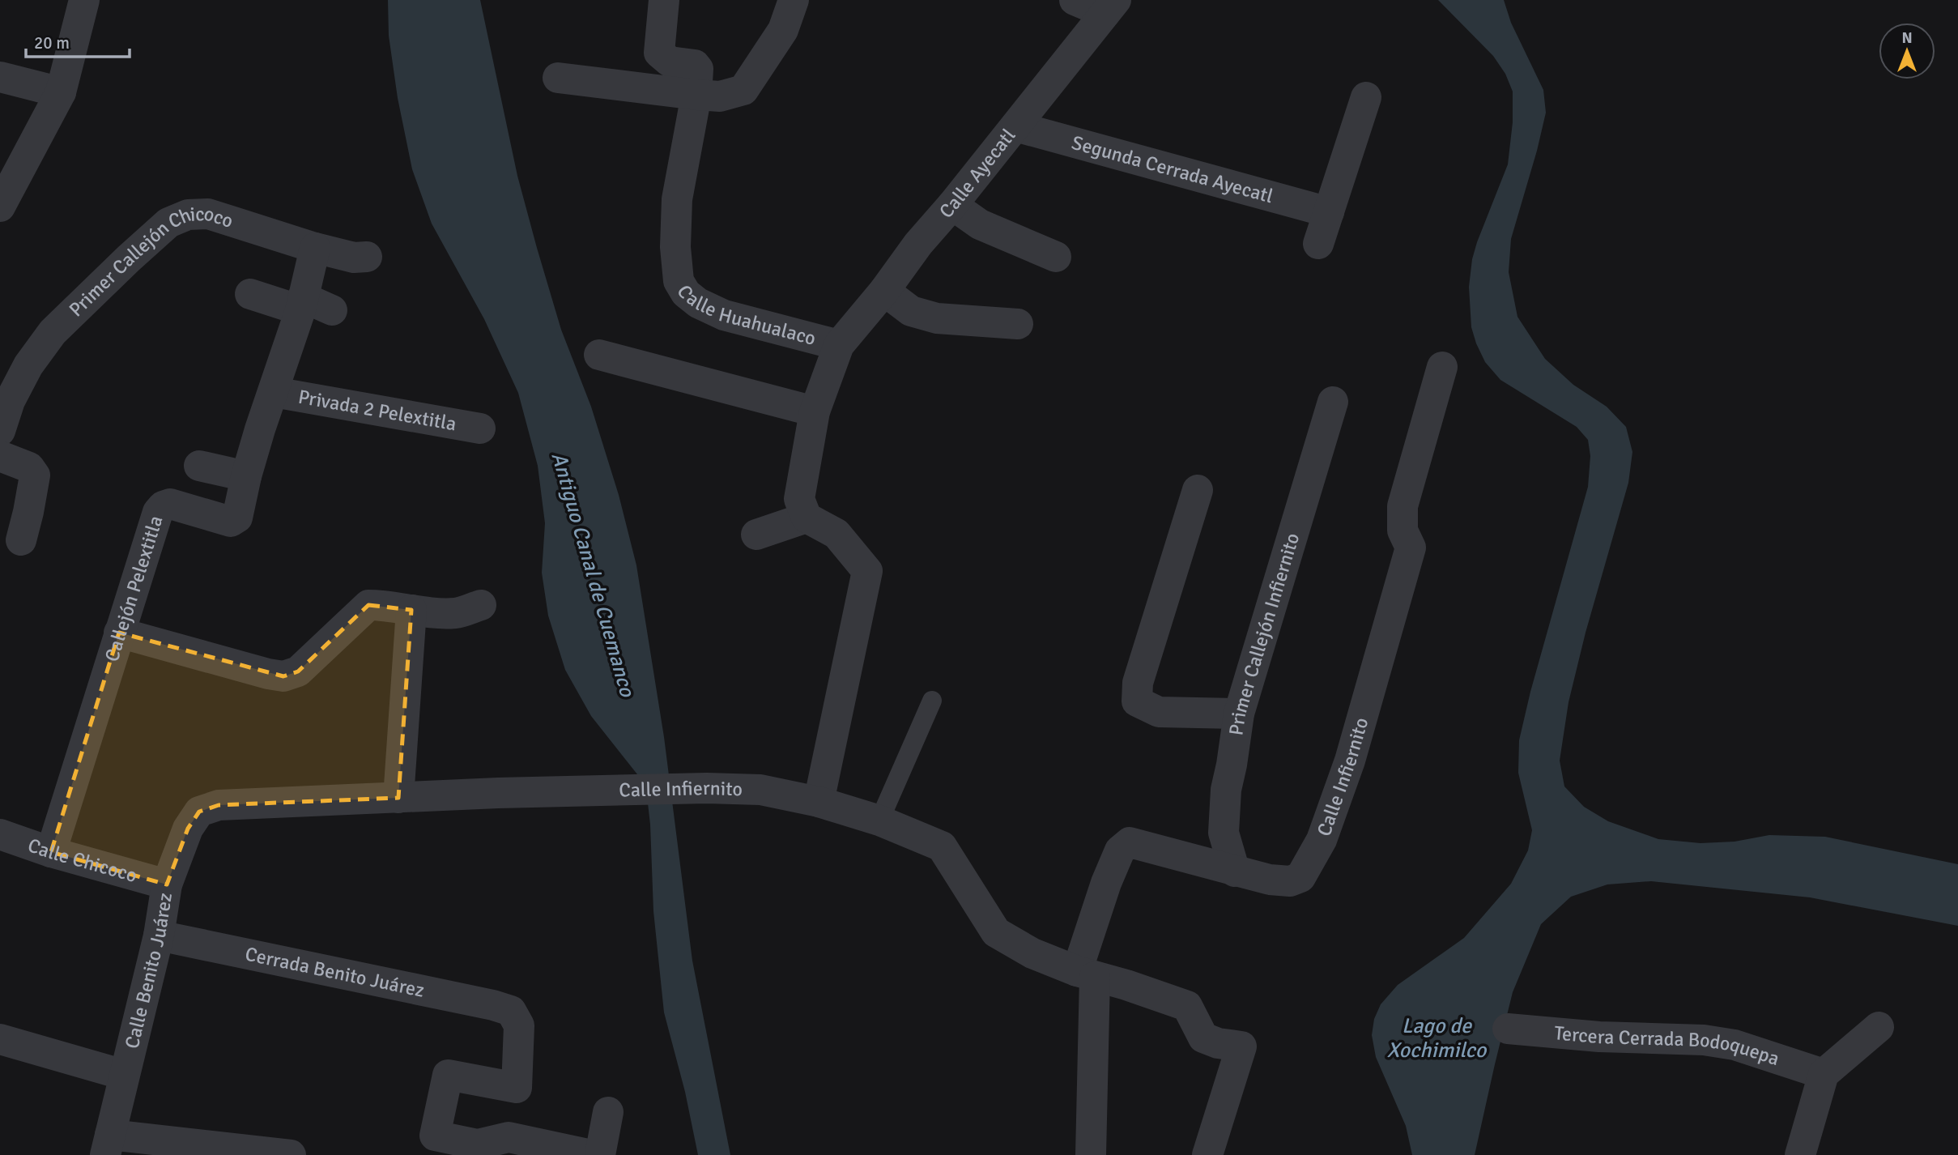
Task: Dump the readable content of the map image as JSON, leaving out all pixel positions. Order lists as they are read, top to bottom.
{
  "streets": {
    "street": [
      "Segunda Cerrada Ayecatl",
      "Calle Ayecatl",
      "Primer Callejón Chicoco",
      "Calle Huahualaco",
      "Privada 2 Pelextitla",
      "Callejón Pelextitla",
      "Primer Callejón Infiernito",
      "Calle Infiernito",
      "Calle Chicoco",
      "Calle Benito Juárez",
      "Cerrada Benito Juárez",
      "Tercera Cerrada Bodoquepa"
    ]
  },
  "crossings": [
    ["Segunda Cerrada Ayecatl", "Calle Ayecatl"],
    ["Calle Ayecatl", "Calle Huahualaco"],
    ["Primer Callejón Chicoco", "Callejón Pelextitla"],
    ["Privada 2 Pelextitla", "Callejón Pelextitla"],
    ["Callejón Pelextitla", "Calle Chicoco"],
    ["Primer Callejón Infiernito", "Calle Infiernito"],
    ["Calle Infiernito", "Calle Benito Juárez"],
    ["Calle Chicoco", "Calle Benito Juárez"],
    ["Calle Benito Juárez", "Cerrada Benito Juárez"]
  ],
  "water": ["Antiguo Canal de Cuemanco", "Lago de Xochimilco"],
  "scale_bar": "20 m",
  "north": "top"
}
